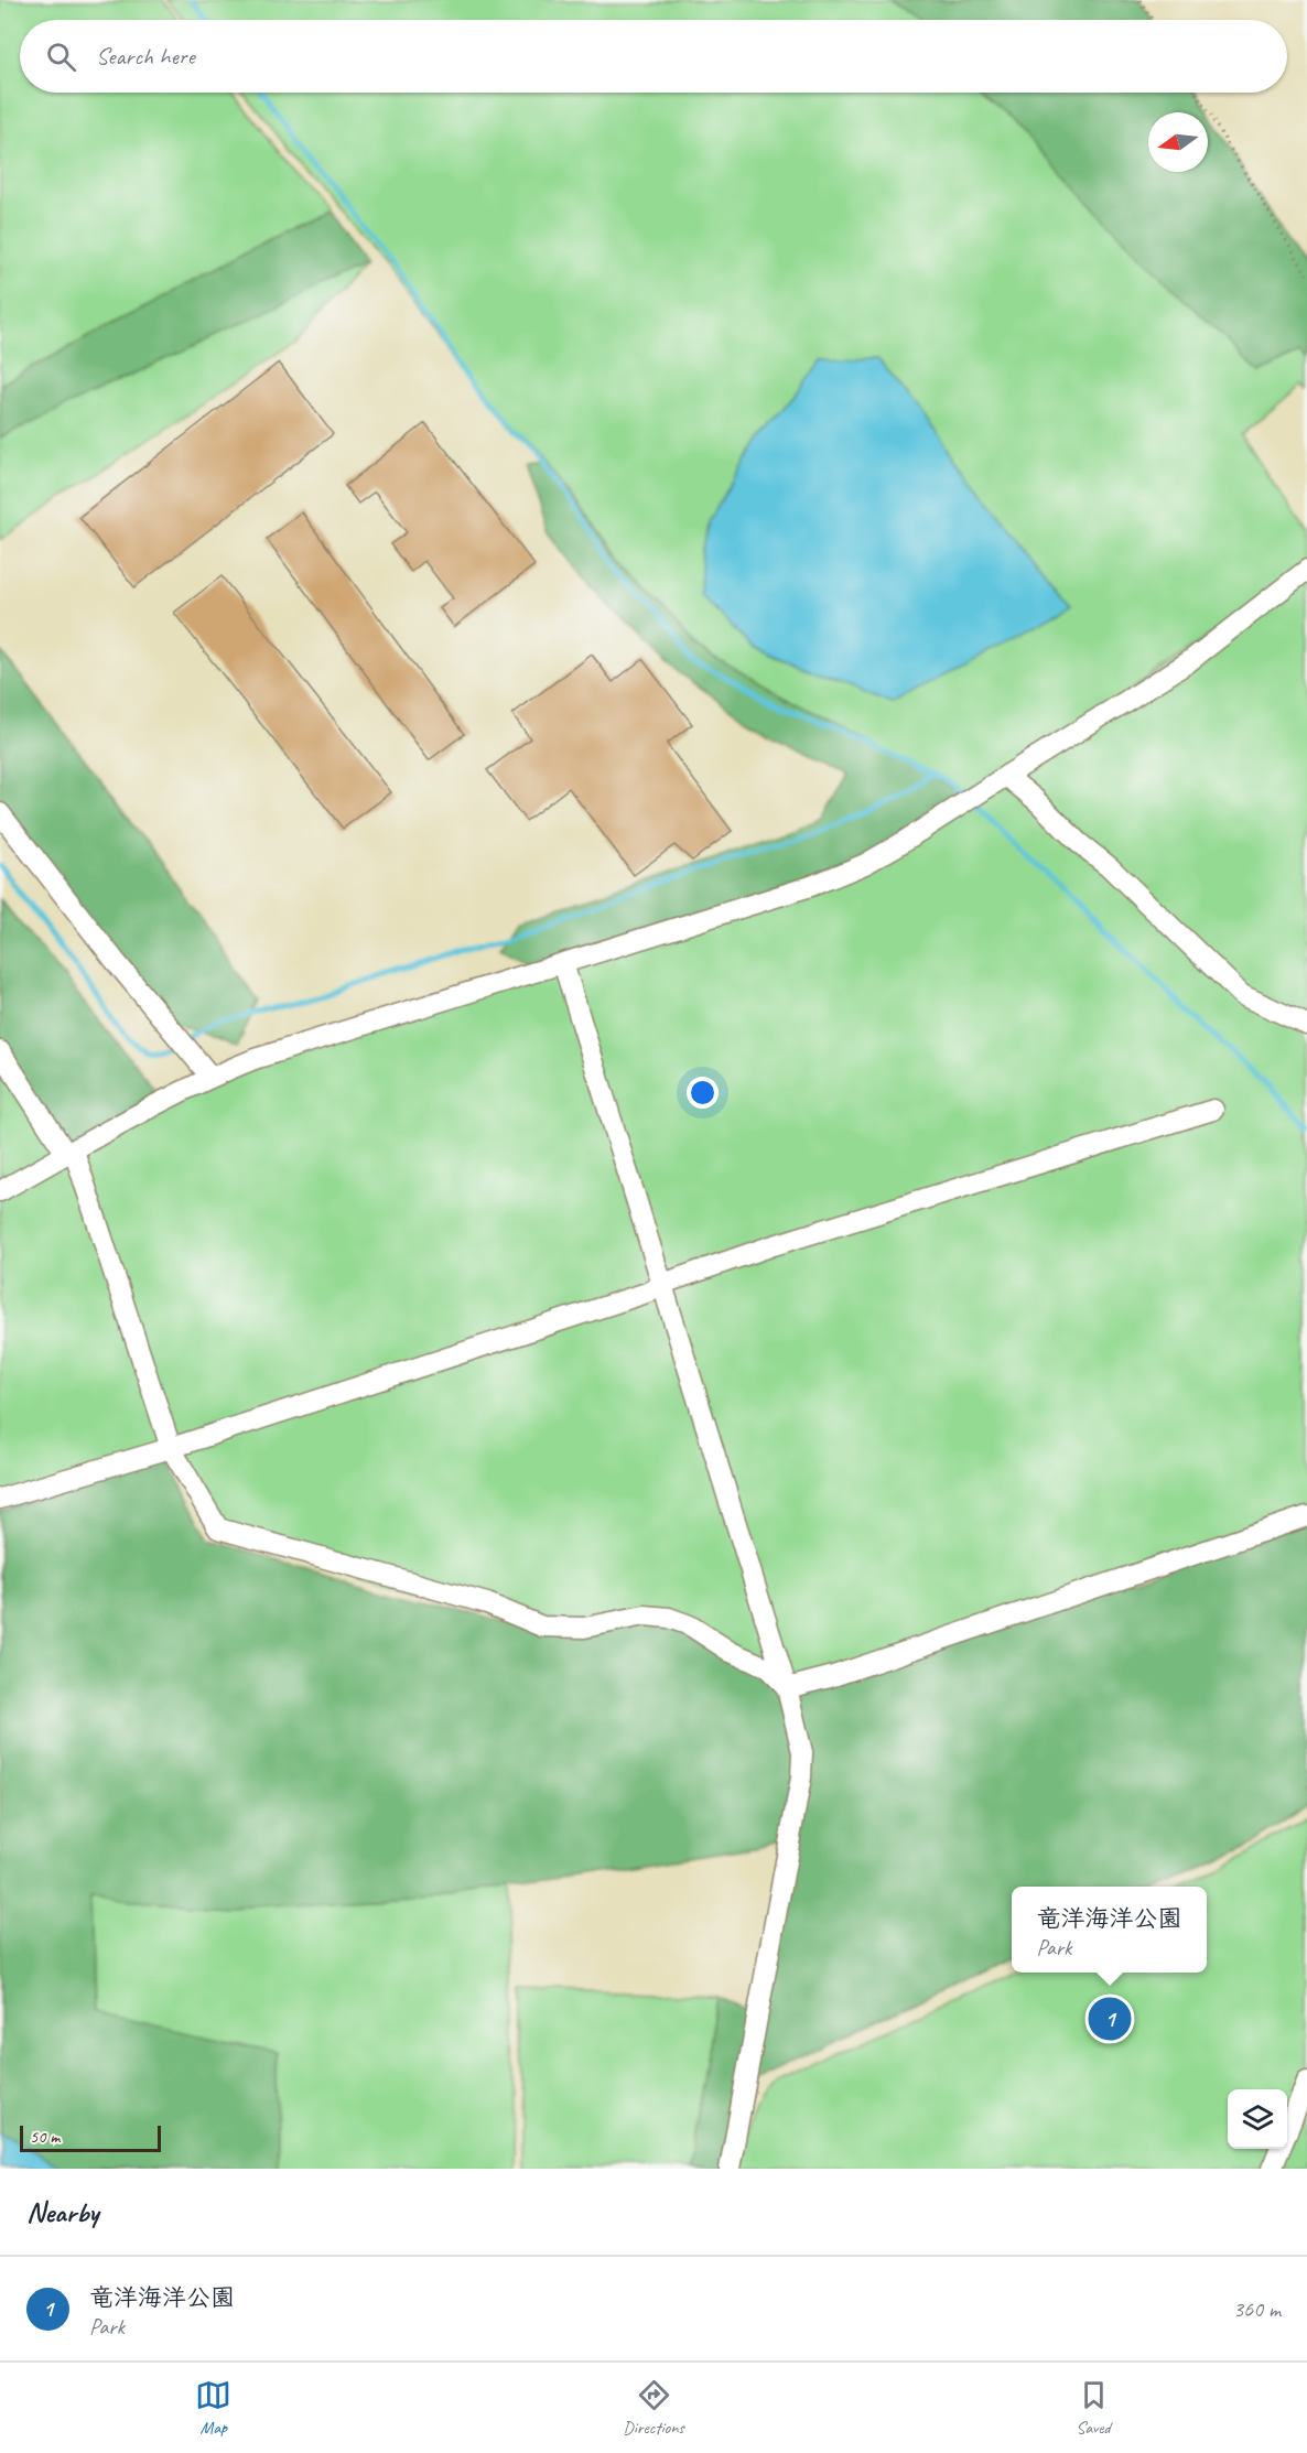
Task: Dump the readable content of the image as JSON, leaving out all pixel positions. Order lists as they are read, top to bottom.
{
  "scale_bar": "50 m",
  "north": "left",
  "page": {
    "search": "Search here",
    "popup": ["竜洋海洋公園", "Park"],
    "pins": "1",
    "scale": "50 m",
    "heading": "Nearby",
    "list": [
      {
        "mark": "1",
        "name": "竜洋海洋公園",
        "note": "Park",
        "value": "360 m"
      }
    ],
    "nav": ["Map", "Directions", "Saved"]
  }
}
